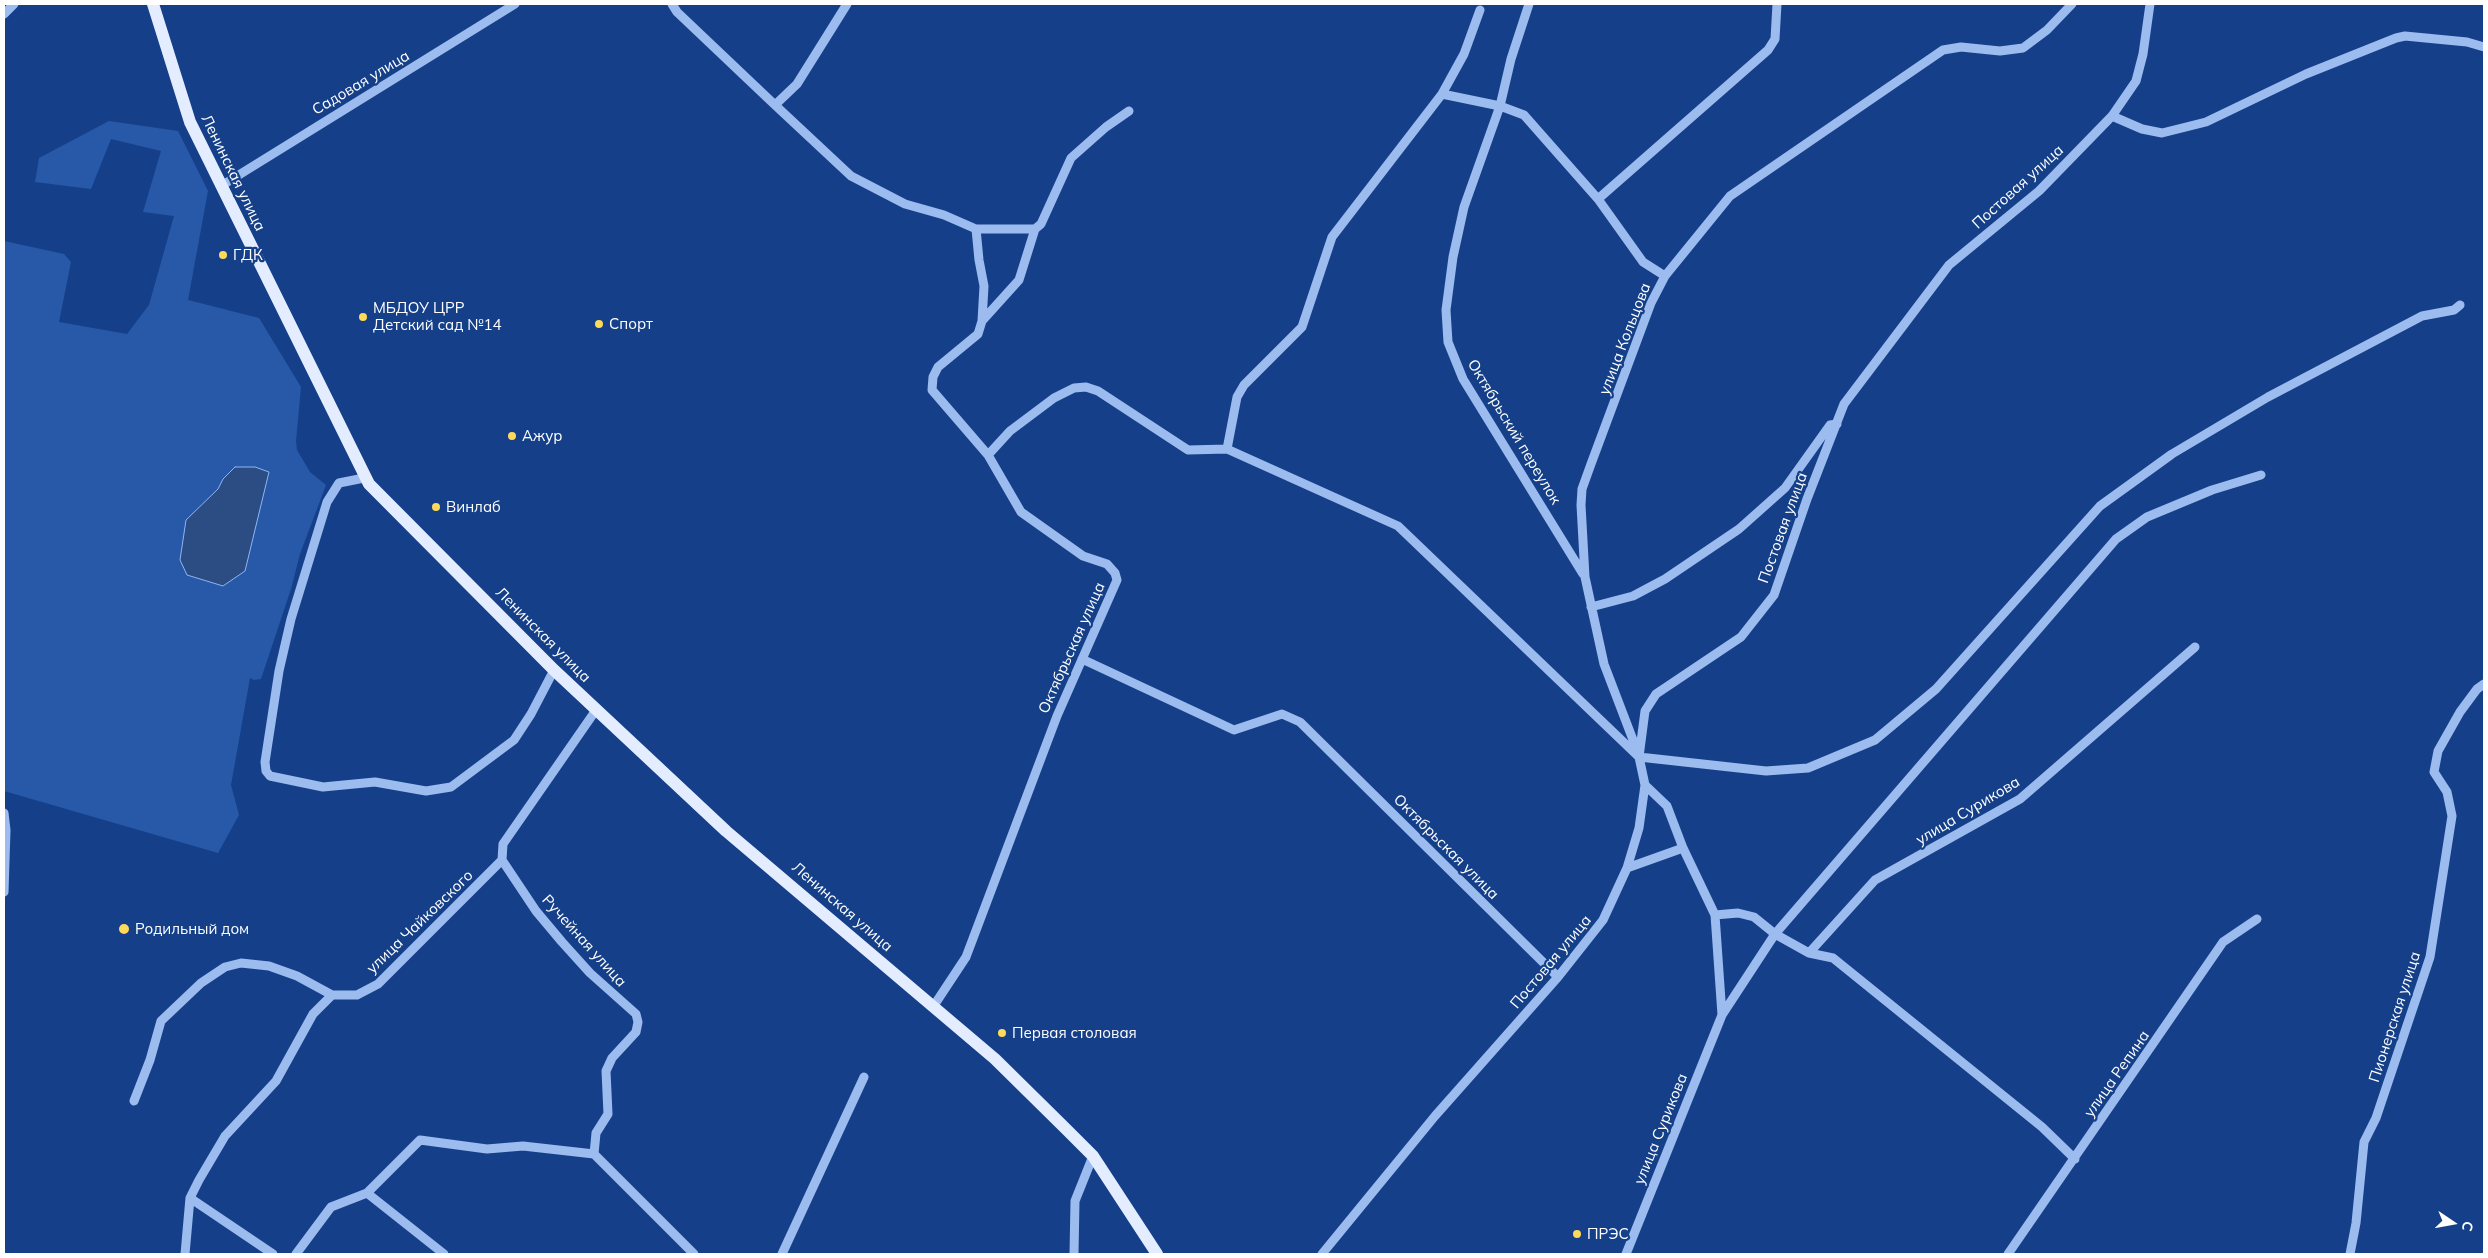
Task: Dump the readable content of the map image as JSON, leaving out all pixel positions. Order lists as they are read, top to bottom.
{
  "streets": {
    "main road": ["Ленинская улица"],
    "street": [
      "Садовая улица",
      "Постовая улица",
      "улица Кольцова",
      "Октябрьский переулок",
      "Октябрьская улица",
      "улица Сурикова",
      "улица Чайковского",
      "Ручейная улица",
      "Пионерская улица",
      "улица Репина"
    ]
  },
  "crossings": [
    ["Садовая улица", "Ленинская улица"],
    ["Ленинская улица", "Октябрьская улица"],
    ["Постовая улица", "улица Кольцова"],
    ["Постовая улица", "Октябрьская улица"],
    ["улица Кольцова", "Октябрьский переулок"],
    ["улица Чайковского", "Ручейная улица"]
  ],
  "places": [
    "ГДК",
    "МБДОУ ЦРР Детский сад №14",
    "Спорт",
    "Ажур",
    "Винлаб",
    "Родильный дом",
    "Первая столовая",
    "ПРЭС"
  ],
  "north": "right"
}
